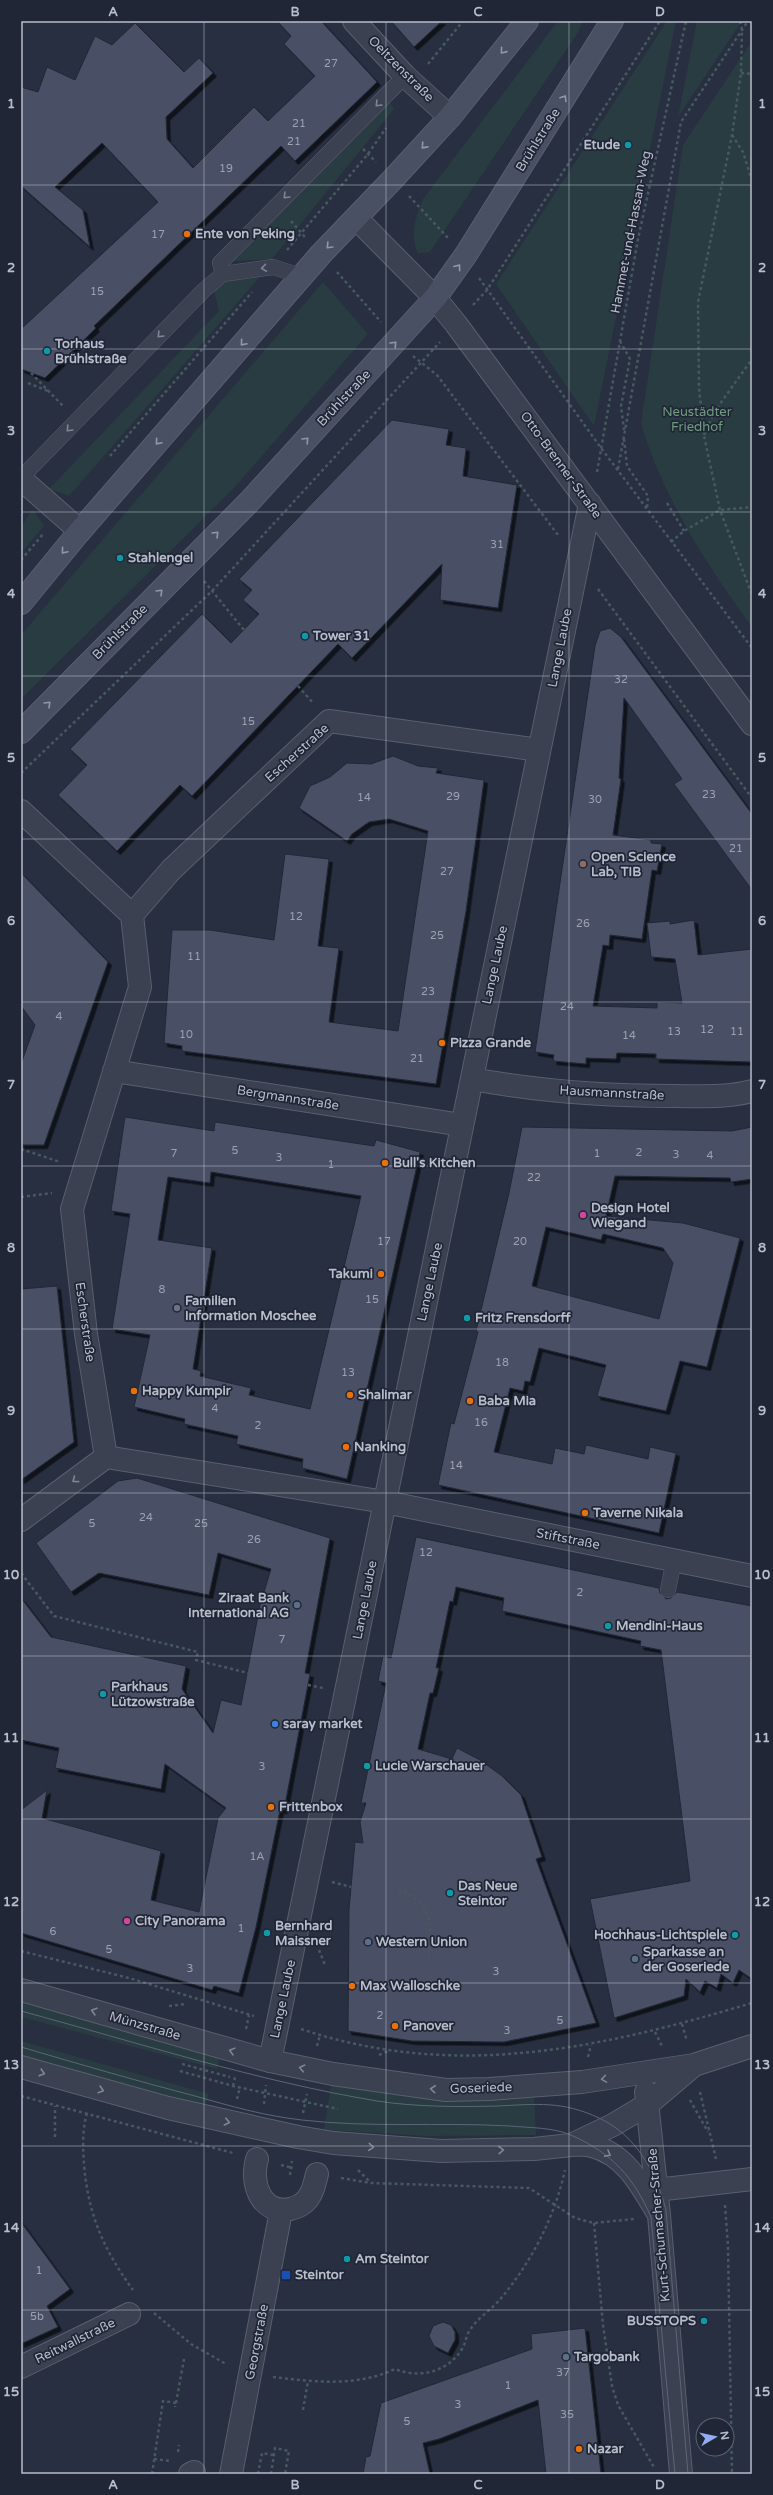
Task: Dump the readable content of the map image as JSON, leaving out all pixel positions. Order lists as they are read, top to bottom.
{
  "streets": {
    "main road": ["Brühlstraße"],
    "street": [
      "Oeltzenstraße",
      "Otto-Brenner-Straße",
      "Lange Laube",
      "Escherstraße",
      "Hausmannstraße",
      "Bergmannstraße",
      "Stiftstraße",
      "Münzstraße",
      "Goseriede",
      "Kurt-Schumacher-Straße",
      "Reitwallstraße",
      "Georgstraße"
    ],
    "path": ["Hammet-und-Hassan-Weg"]
  },
  "crossings": [
    ["Brühlstraße", "Otto-Brenner-Straße"],
    ["Otto-Brenner-Straße", "Lange Laube"],
    ["Lange Laube", "Escherstraße"],
    ["Lange Laube", "Hausmannstraße"],
    ["Lange Laube", "Bergmannstraße"],
    ["Lange Laube", "Stiftstraße"],
    ["Lange Laube", "Münzstraße"],
    ["Lange Laube", "Goseriede"],
    ["Escherstraße", "Bergmannstraße"],
    ["Münzstraße", "Goseriede"],
    ["Goseriede", "Kurt-Schumacher-Straße"]
  ],
  "one_way": ["Münzstraße"],
  "parks": ["Neustädter Friedhof"],
  "places": {
    "other": [
      "Etude",
      "Ente von Peking",
      "Torhaus Brühlstraße",
      "Stahlengel",
      "Tower 31",
      "Open Science Lab, TIB",
      "Pizza Grande",
      "Bull's Kitchen",
      "Design Hotel Wiegand",
      "Takumi",
      "Familien Information Moschee",
      "Fritz Frensdorff",
      "Happy Kumpir",
      "Shalimar",
      "Baba Mia",
      "Nanking",
      "Taverne Nikala",
      "Ziraat Bank International AG",
      "Mendini-Haus",
      "Parkhaus Lützowstraße",
      "saray market",
      "Lucie Warschauer",
      "Frittenbox",
      "Das Neue Steintor",
      "City Panorama",
      "Bernhard Maissner",
      "Hochhaus-Lichtspiele",
      "Western Union",
      "Sparkasse an der Goseriede",
      "Max Walloschke",
      "Panover",
      "Am Steintor",
      "BUSSTOPS",
      "Targobank",
      "Nazar"
    ],
    "transit": ["Steintor"]
  },
  "house_numbers": [
    "27",
    "21",
    "21",
    "19",
    "17",
    "15",
    "31",
    "32",
    "15",
    "23",
    "29",
    "14",
    "30",
    "21",
    "27",
    "12",
    "26",
    "25",
    "11",
    "23",
    "24",
    "4",
    "12",
    "13",
    "11",
    "10",
    "14",
    "21",
    "5",
    "2",
    "7",
    "1",
    "3",
    "4",
    "3",
    "1",
    "22",
    "17",
    "20",
    "8",
    "15",
    "18",
    "13",
    "4",
    "16",
    "2",
    "14",
    "24",
    "5",
    "25",
    "26",
    "12",
    "2",
    "7",
    "3",
    "1A",
    "1",
    "6",
    "5",
    "3",
    "3",
    "2",
    "5",
    "3",
    "1",
    "5b",
    "37",
    "1",
    "3",
    "35",
    "5"
  ],
  "north": "right",
  "grid": {
    "columns": [
      "A",
      "B",
      "C",
      "D"
    ],
    "rows": [
      "1",
      "2",
      "3",
      "4",
      "5",
      "6",
      "7",
      "8",
      "9",
      "10",
      "11",
      "12",
      "13",
      "14",
      "15"
    ]
  }
}
